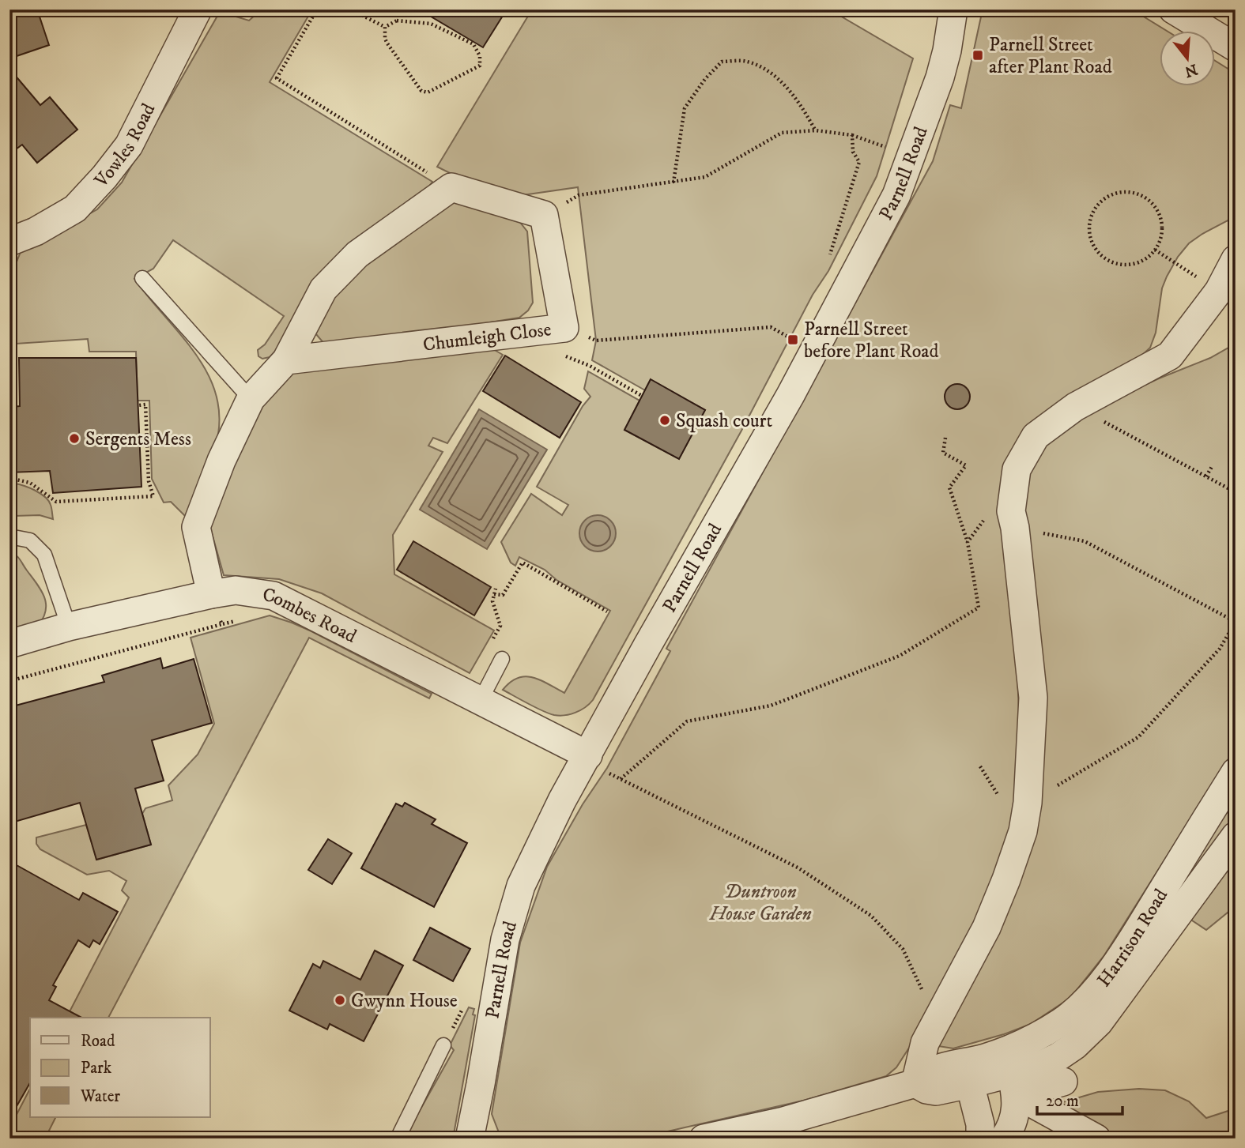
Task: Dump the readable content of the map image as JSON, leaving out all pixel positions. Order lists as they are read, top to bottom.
{
  "streets": {
    "street": [
      "Vowles Road",
      "Parnell Road",
      "Chumleigh Close",
      "Combes Road",
      "Harrison Road"
    ]
  },
  "crossings": [
    ["Parnell Road", "Combes Road"]
  ],
  "parks": ["Duntroon House Garden"],
  "places": {
    "transit": ["Parnell Street after Plant Road", "Parnell Street before Plant Road"],
    "other": ["Squash court", "Sergents Mess", "Gwynn House"]
  },
  "legend": ["Road", "Park", "Water"],
  "scale_bar": "20 m",
  "north": "bottom"
}
